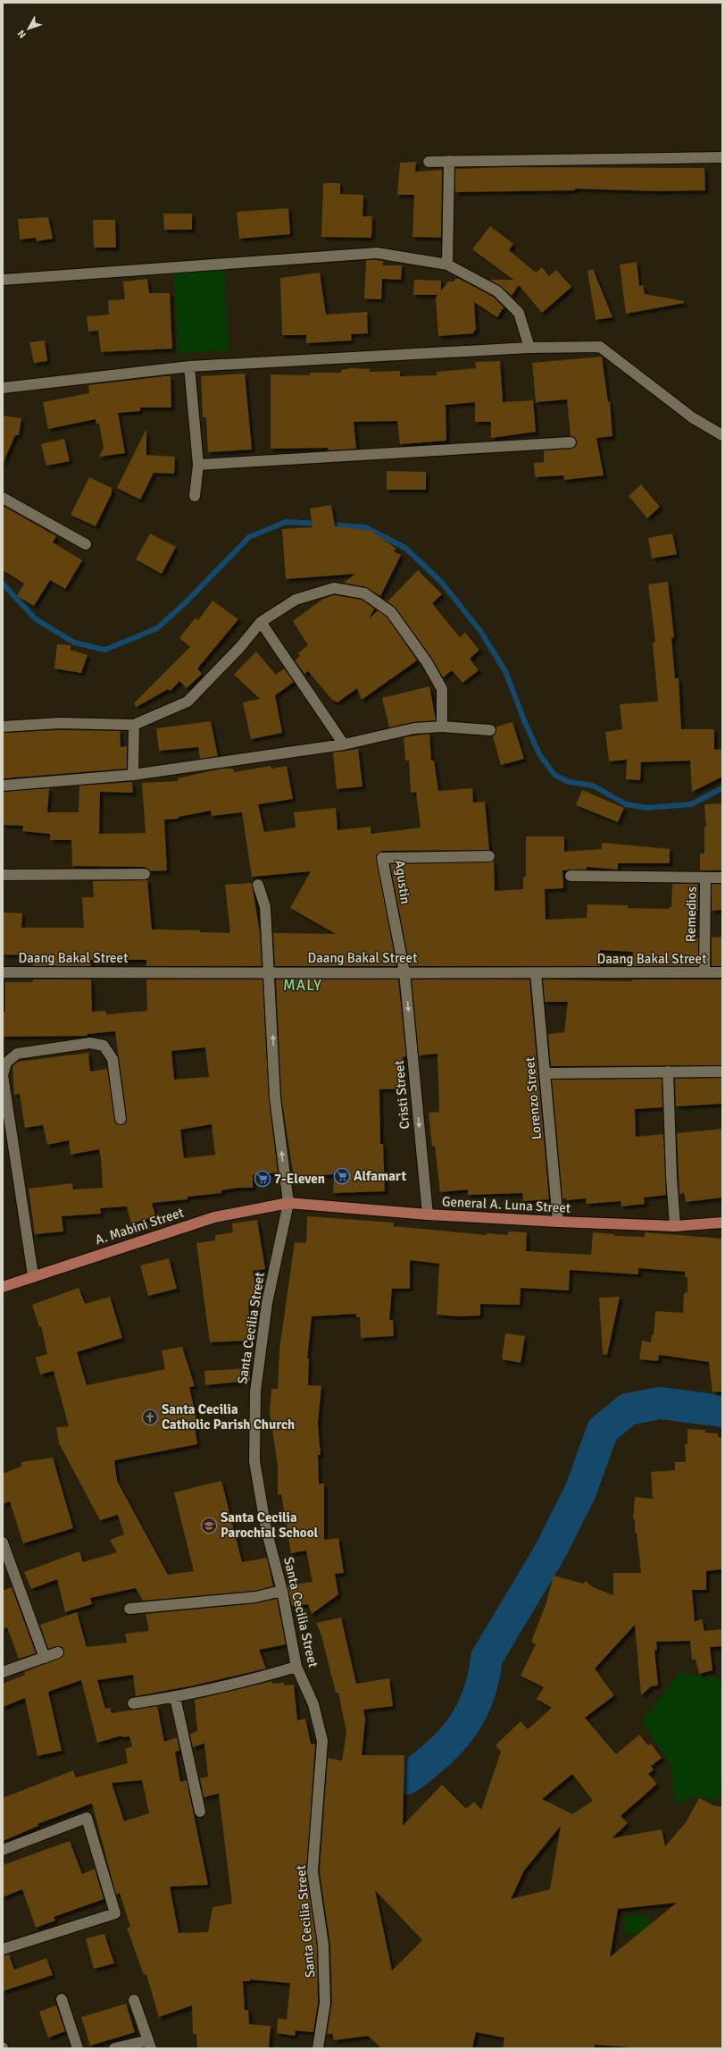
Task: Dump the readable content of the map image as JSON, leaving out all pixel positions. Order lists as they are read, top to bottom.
{
  "streets": {
    "main road": ["General A. Luna Street", "A. Mabini Street"],
    "street": [
      "Agustin",
      "Remedios",
      "Daang Bakal Street",
      "Cristi Street",
      "Lorenzo Street",
      "Santa Cecilia Street"
    ]
  },
  "crossings": [
    ["Agustin", "Daang Bakal Street"],
    ["Agustin", "Cristi Street"],
    ["Remedios", "Daang Bakal Street"],
    ["Daang Bakal Street", "Cristi Street"],
    ["Daang Bakal Street", "Lorenzo Street"],
    ["Daang Bakal Street", "Santa Cecilia Street"],
    ["Cristi Street", "General A. Luna Street"],
    ["Lorenzo Street", "General A. Luna Street"],
    ["General A. Luna Street", "A. Mabini Street"],
    ["General A. Luna Street", "Santa Cecilia Street"],
    ["A. Mabini Street", "Santa Cecilia Street"]
  ],
  "one_way": ["Cristi Street"],
  "districts": ["MALY"],
  "places": {
    "supermarket": ["Alfamart", "7-Eleven"],
    "church": ["Santa Cecilia Catholic Parish Church"],
    "school or university": ["Santa Cecilia Parochial School"]
  },
  "north": "bottom left"
}
